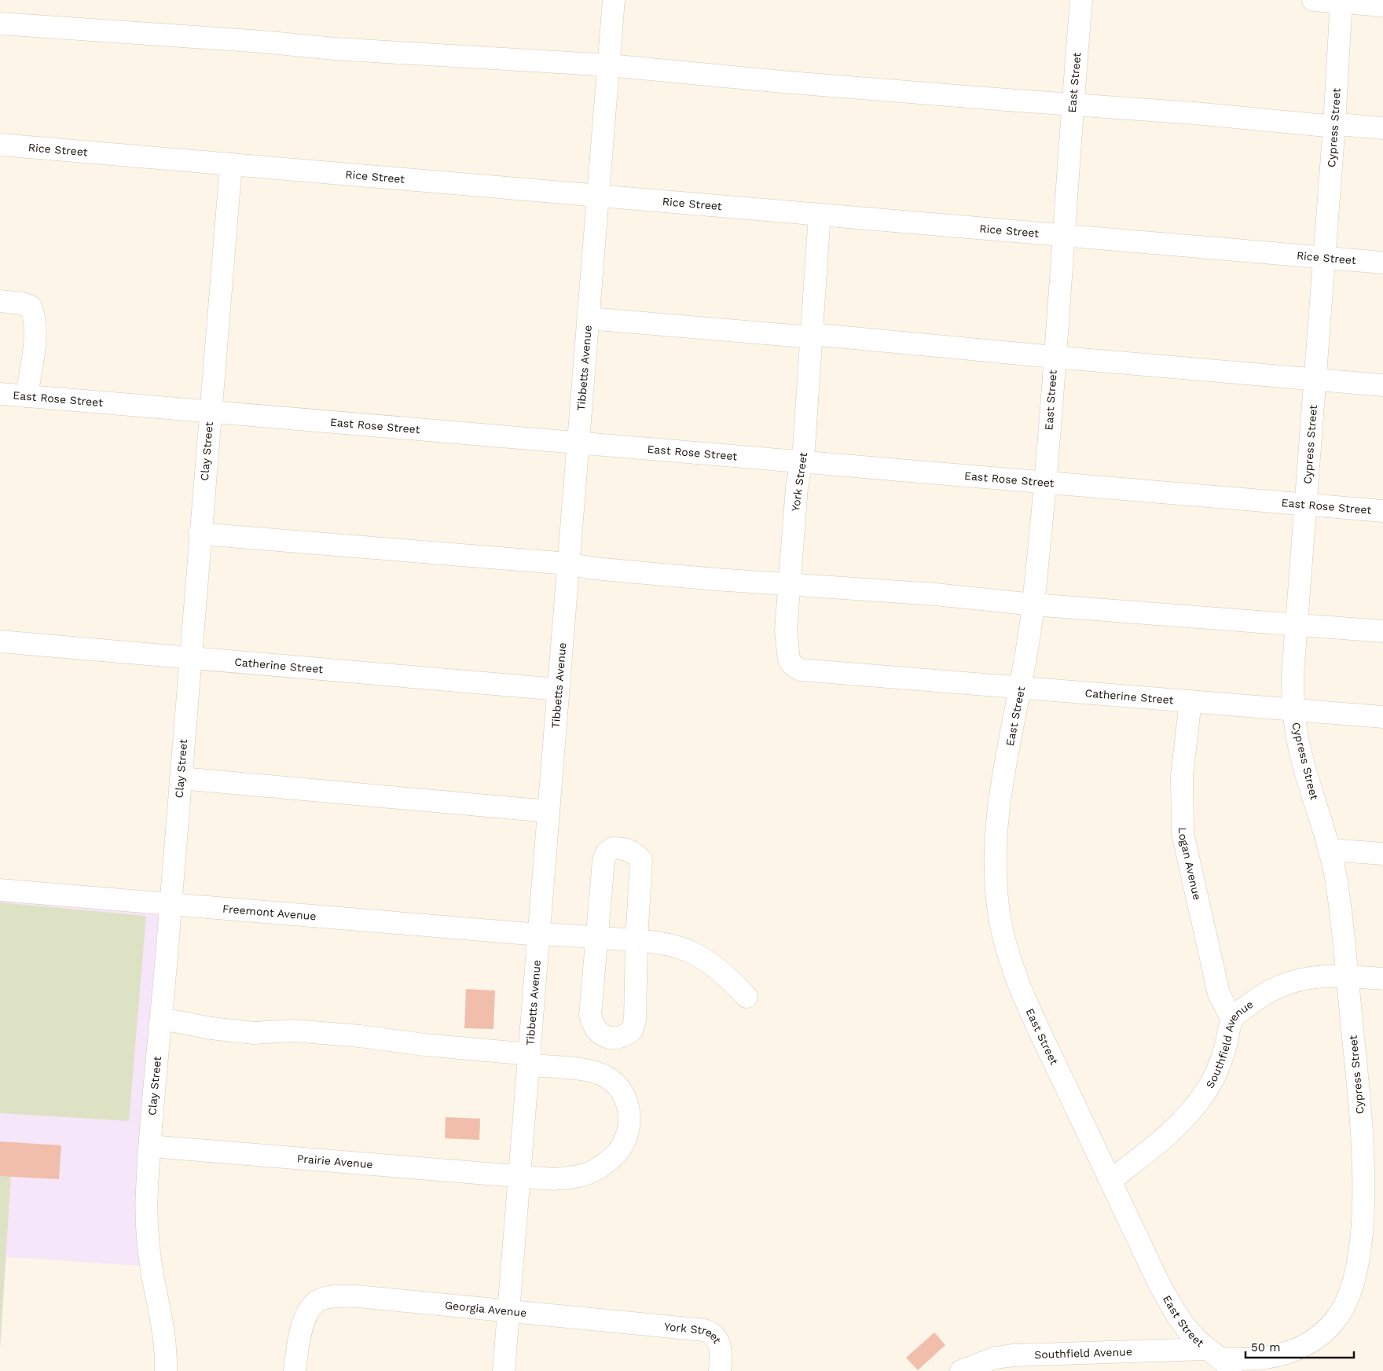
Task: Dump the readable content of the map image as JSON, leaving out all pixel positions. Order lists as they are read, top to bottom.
{
  "streets": {
    "street": [
      "East Street",
      "Cypress Street",
      "Rice Street",
      "Tibbetts Avenue",
      "East Rose Street",
      "Clay Street",
      "York Street",
      "Catherine Street",
      "Logan Avenue",
      "Freemont Avenue",
      "Southfield Avenue",
      "Prairie Avenue",
      "Georgia Avenue"
    ]
  },
  "crossings": [
    ["East Street", "Cypress Street"],
    ["East Street", "Rice Street"],
    ["East Street", "East Rose Street"],
    ["East Street", "Catherine Street"],
    ["East Street", "Southfield Avenue"],
    ["Cypress Street", "Rice Street"],
    ["Cypress Street", "East Rose Street"],
    ["Cypress Street", "Catherine Street"],
    ["Cypress Street", "Southfield Avenue"],
    ["Rice Street", "Tibbetts Avenue"],
    ["Rice Street", "Clay Street"],
    ["Rice Street", "York Street"],
    ["Tibbetts Avenue", "East Rose Street"],
    ["Tibbetts Avenue", "Catherine Street"],
    ["Tibbetts Avenue", "Freemont Avenue"],
    ["Tibbetts Avenue", "Prairie Avenue"],
    ["Tibbetts Avenue", "Georgia Avenue"],
    ["East Rose Street", "Clay Street"],
    ["East Rose Street", "York Street"],
    ["Clay Street", "Catherine Street"],
    ["Clay Street", "Freemont Avenue"],
    ["Clay Street", "Prairie Avenue"],
    ["York Street", "Catherine Street"],
    ["York Street", "Georgia Avenue"],
    ["Catherine Street", "Logan Avenue"],
    ["Logan Avenue", "Southfield Avenue"]
  ],
  "scale_bar": "50 m"
}
